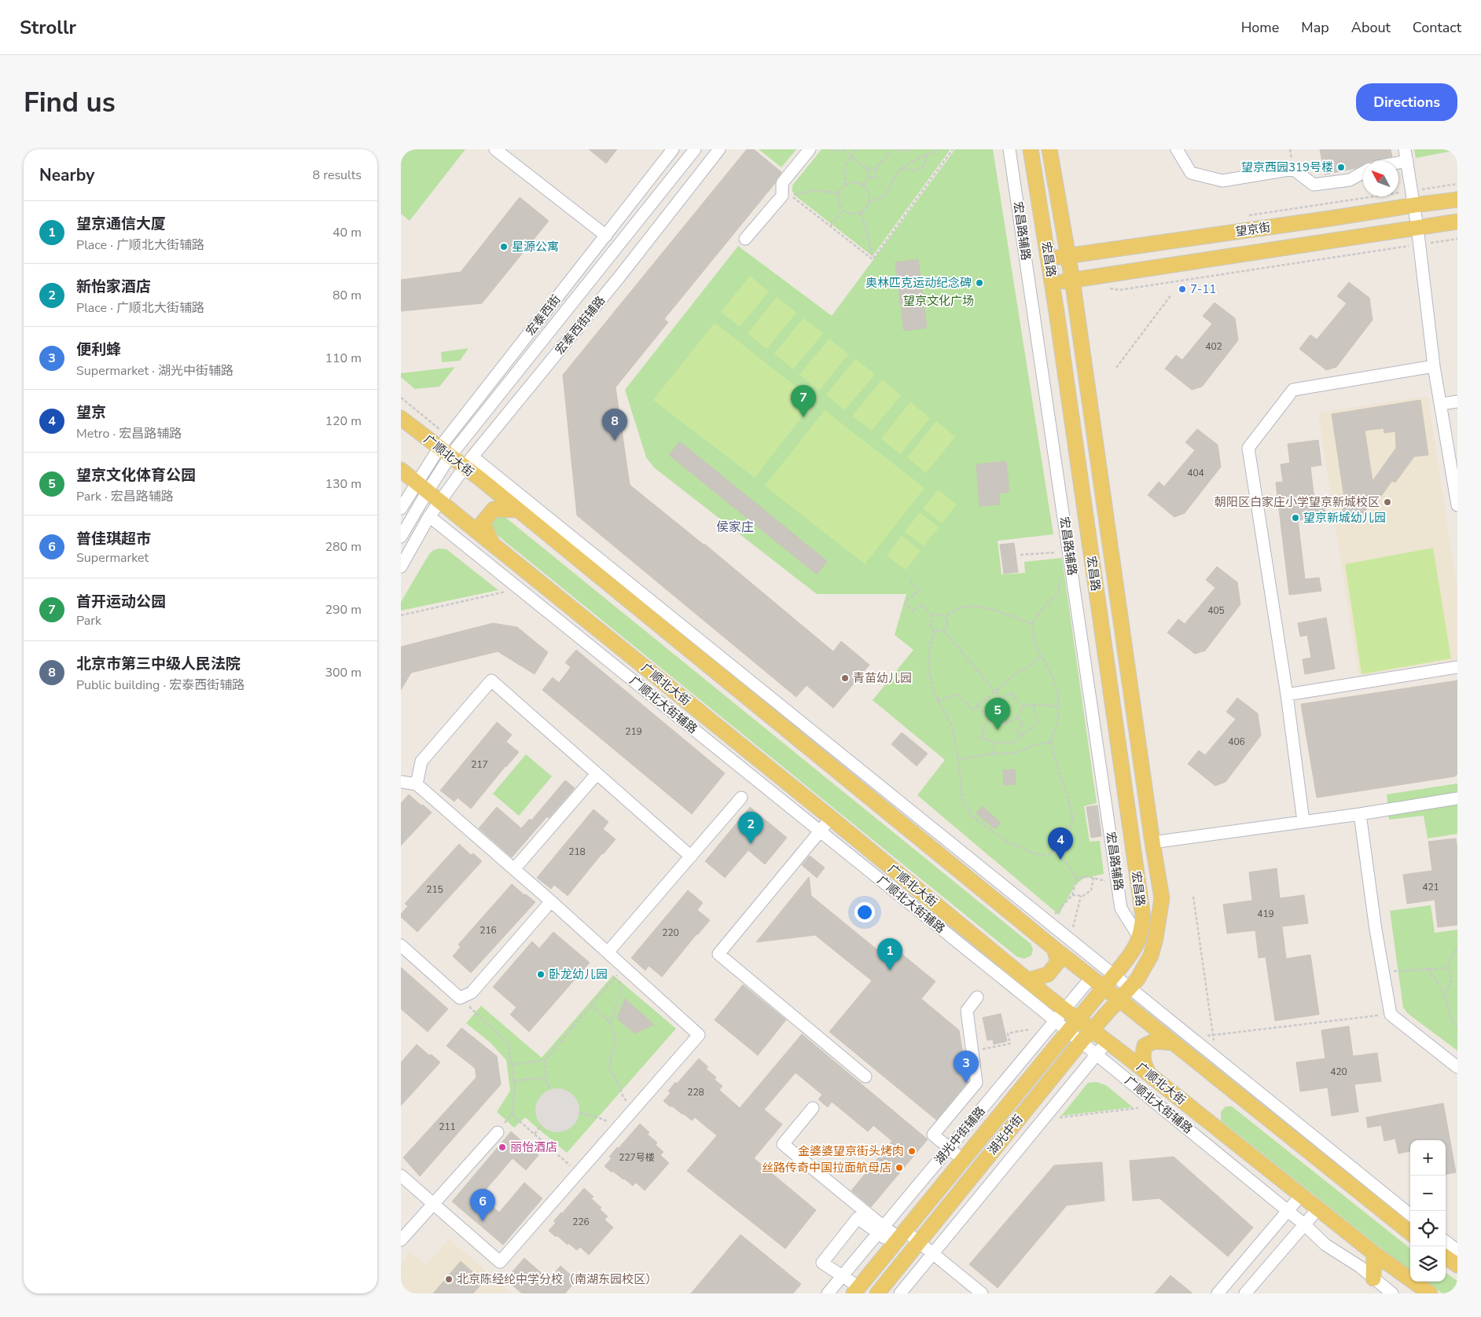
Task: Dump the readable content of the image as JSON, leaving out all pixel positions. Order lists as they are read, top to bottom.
{
  "streets": {
    "main road": [
      "望京街",
      "宏昌路",
      "广顺北大街",
      "湖光中街"
    ],
    "street": [
      "宏昌路辅路",
      "宏泰西街",
      "宏泰西街辅路",
      "广顺北大街辅路",
      "湖光中街辅路"
    ]
  },
  "crossings": [
    ["望京街", "宏昌路"],
    ["宏昌路辅路", "宏昌路"],
    ["宏昌路", "广顺北大街"],
    ["宏昌路", "湖光中街"],
    ["宏泰西街", "广顺北大街"],
    ["宏泰西街辅路", "广顺北大街"],
    ["宏泰西街辅路", "广顺北大街辅路"],
    ["广顺北大街", "广顺北大街辅路"],
    ["广顺北大街", "湖光中街"],
    ["广顺北大街", "湖光中街辅路"],
    ["广顺北大街辅路", "湖光中街"],
    ["广顺北大街辅路", "湖光中街辅路"]
  ],
  "districts": ["侯家庄"],
  "parks": ["望京文化广场"],
  "places": [
    "望京西园319号楼",
    "星源公寓",
    "奥林匹克运动纪念碑",
    "7-11",
    "朝阳区白家庄小学望京新城校区",
    "望京新城幼儿园",
    "青苗幼儿园",
    "卧龙幼儿园",
    "丽怡酒店",
    "金婆婆望京街头烤肉",
    "丝路传奇中国拉面航母店",
    "北京陈经纶中学分校（南湖东园校区）"
  ],
  "house_numbers": [
    "402",
    "404",
    "405",
    "219",
    "406",
    "217",
    "218",
    "421",
    "215",
    "419",
    "216",
    "220",
    "420",
    "228",
    "211",
    "227号楼",
    "226"
  ],
  "north": "top left",
  "page": {
    "header": "Strollr",
    "nav": [
      "Home",
      "Map",
      "About",
      "Contact"
    ],
    "buttons": "Directions",
    "title": "Find us",
    "heading": ["Nearby", "8 results"],
    "list": [
      {
        "mark": "1",
        "name": "望京通信大厦",
        "note": "Place · 广顺北大街辅路",
        "value": "40 m"
      },
      {
        "mark": "2",
        "name": "新怡家酒店",
        "note": "Place · 广顺北大街辅路",
        "value": "80 m"
      },
      {
        "mark": "3",
        "name": "便利蜂",
        "note": "Supermarket · 湖光中街辅路",
        "value": "110 m"
      },
      {
        "mark": "4",
        "name": "望京",
        "note": "Metro · 宏昌路辅路",
        "value": "120 m"
      },
      {
        "mark": "5",
        "name": "望京文化体育公园",
        "note": "Park · 宏昌路辅路",
        "value": "130 m"
      },
      {
        "mark": "6",
        "name": "普佳琪超市",
        "note": "Supermarket",
        "value": "280 m"
      },
      {
        "mark": "7",
        "name": "首开运动公园",
        "note": "Park",
        "value": "290 m"
      },
      {
        "mark": "8",
        "name": "北京市第三中级人民法院",
        "note": "Public building · 宏泰西街辅路",
        "value": "300 m"
      }
    ],
    "pins": [
      "7",
      "8",
      "5",
      "2",
      "4",
      "1",
      "3",
      "6"
    ],
    "map_buttons": ["+", "−"]
  }
}
